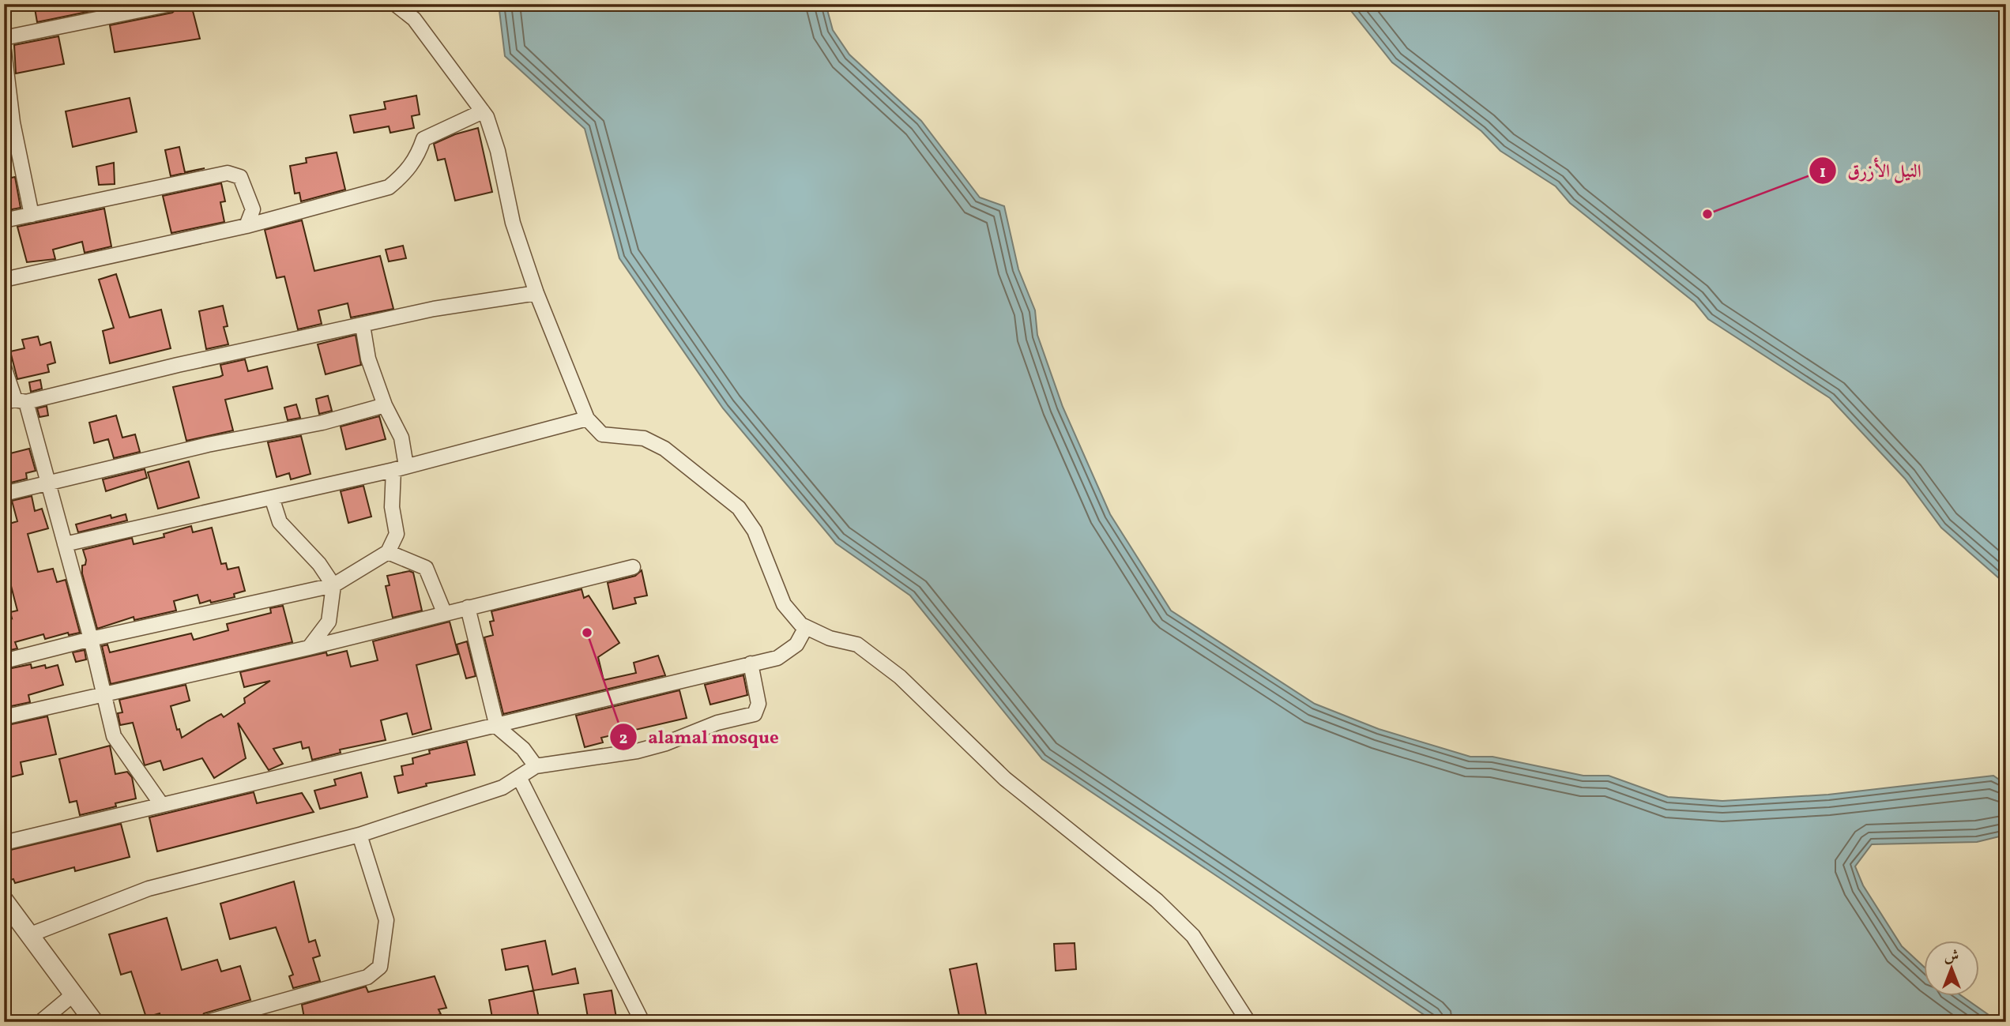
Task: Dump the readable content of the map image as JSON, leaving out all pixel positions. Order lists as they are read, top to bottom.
{
  "places": ["النيل الأزرق", "alamal mosque"],
  "north": "top"
}
